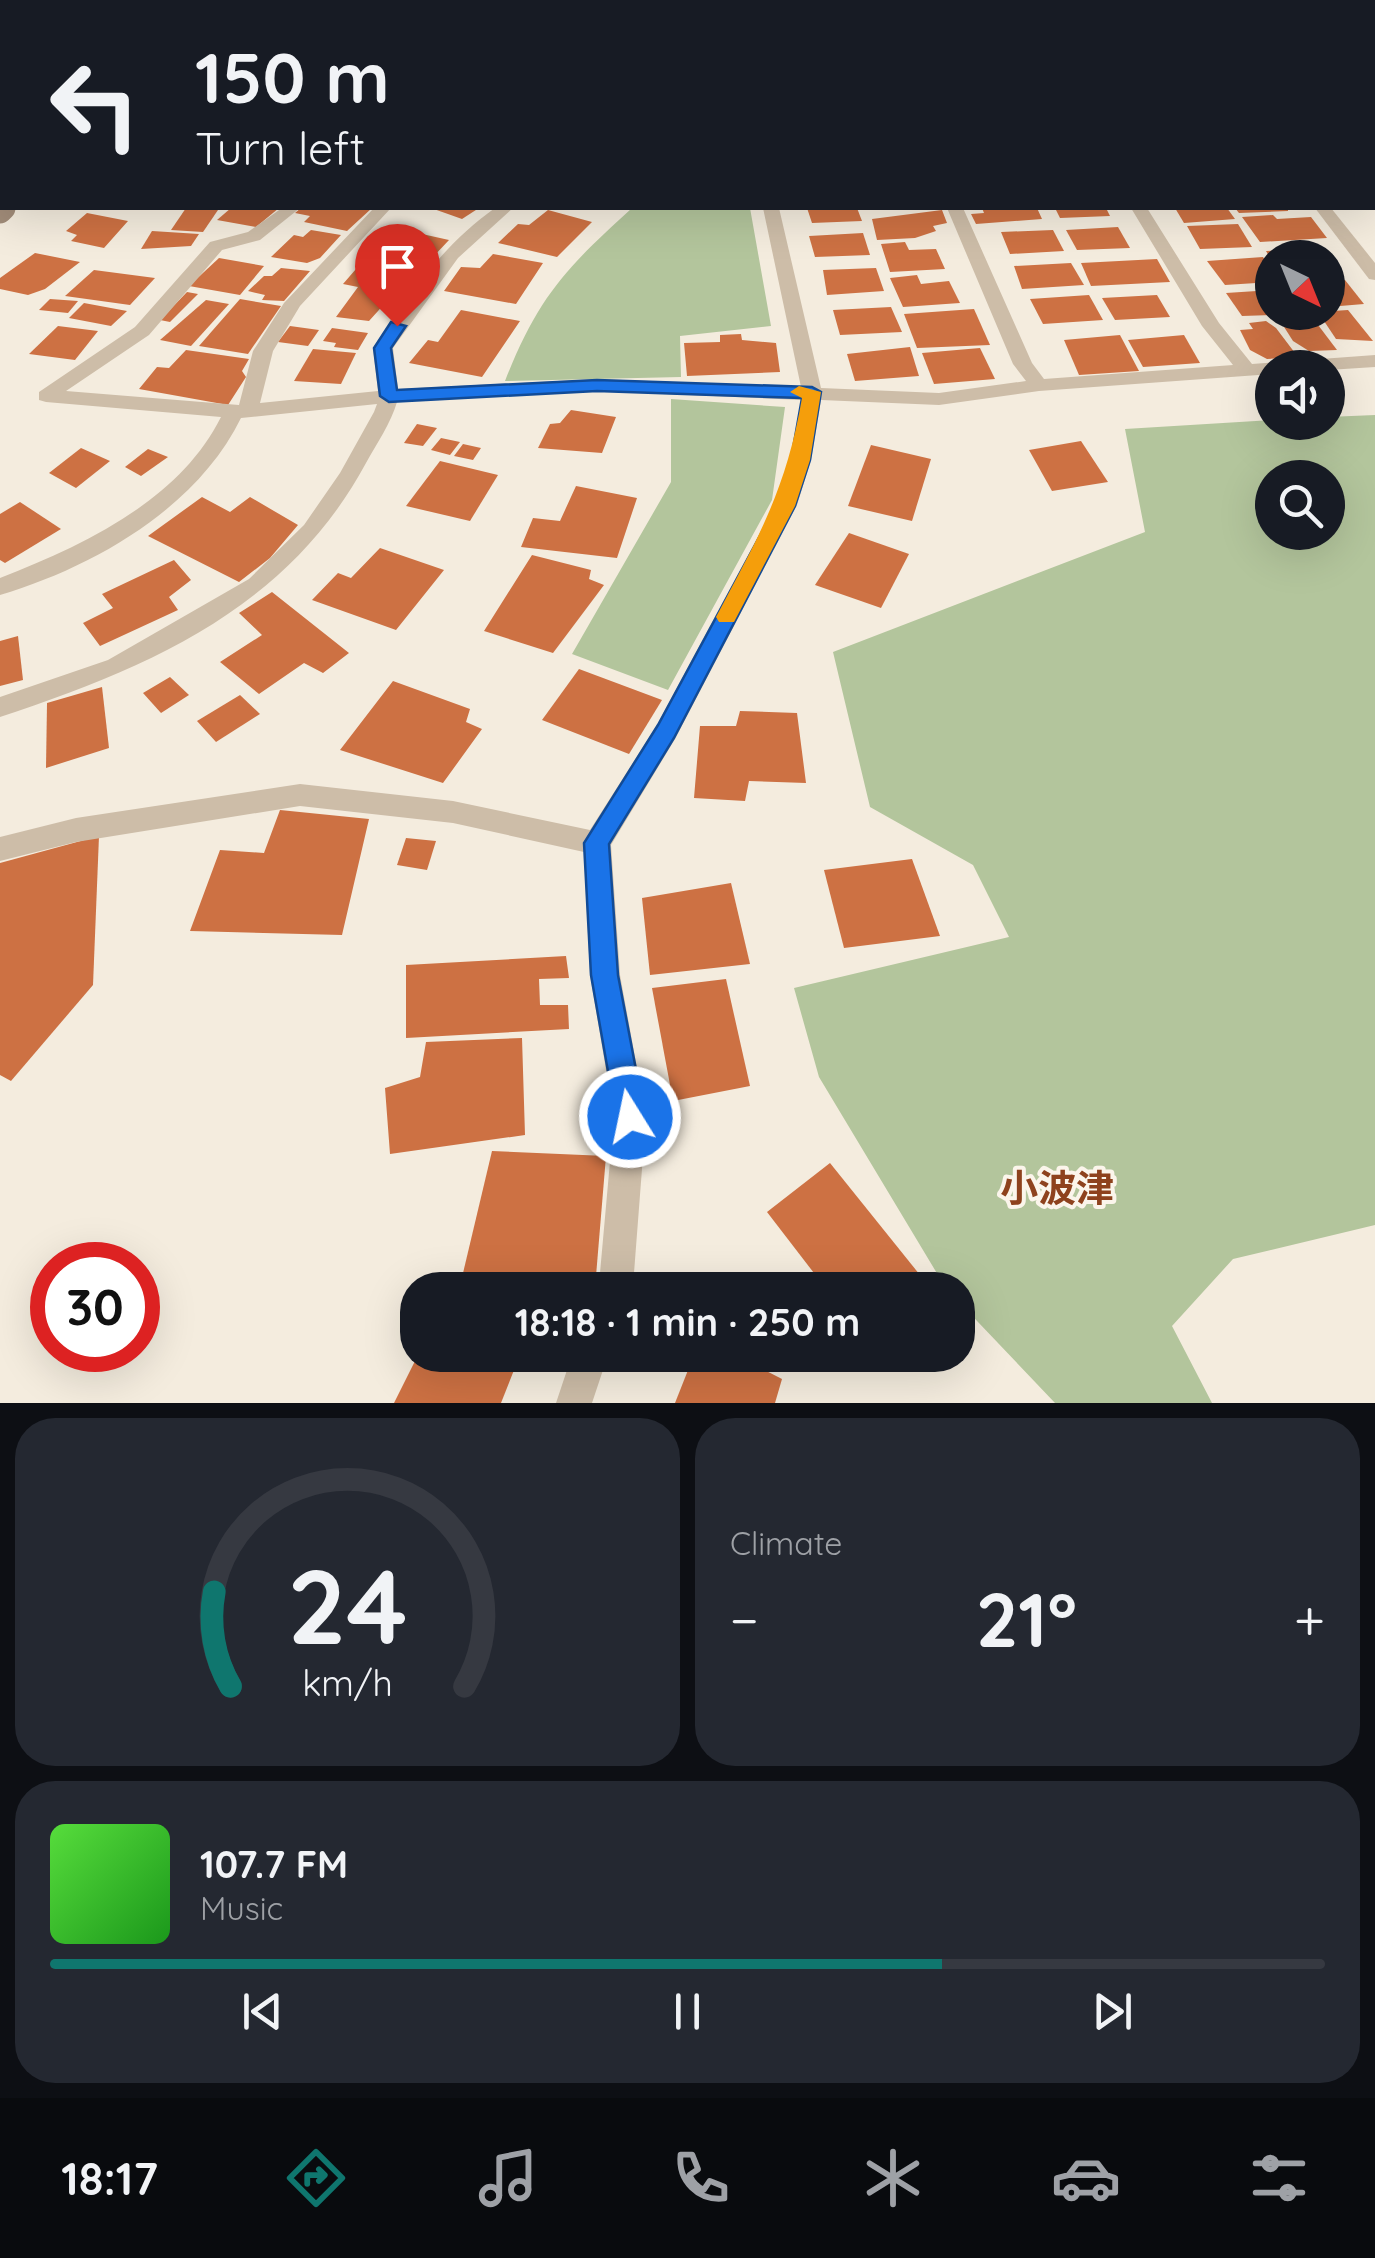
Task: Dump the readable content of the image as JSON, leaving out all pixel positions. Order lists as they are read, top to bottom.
{
  "districts": ["小波津"],
  "north": "bottom right",
  "page": {
    "turn": ["150 m", "Turn left"],
    "limit": "30",
    "trip": "18:18 · 1 min · 250 m",
    "tile": "Climate",
    "heat": ["−", "21°", "+"],
    "song": ["107.7 FM", "Music"],
    "tabs": "18:17",
    "gauge": ["24", "km/h"]
  }
}
